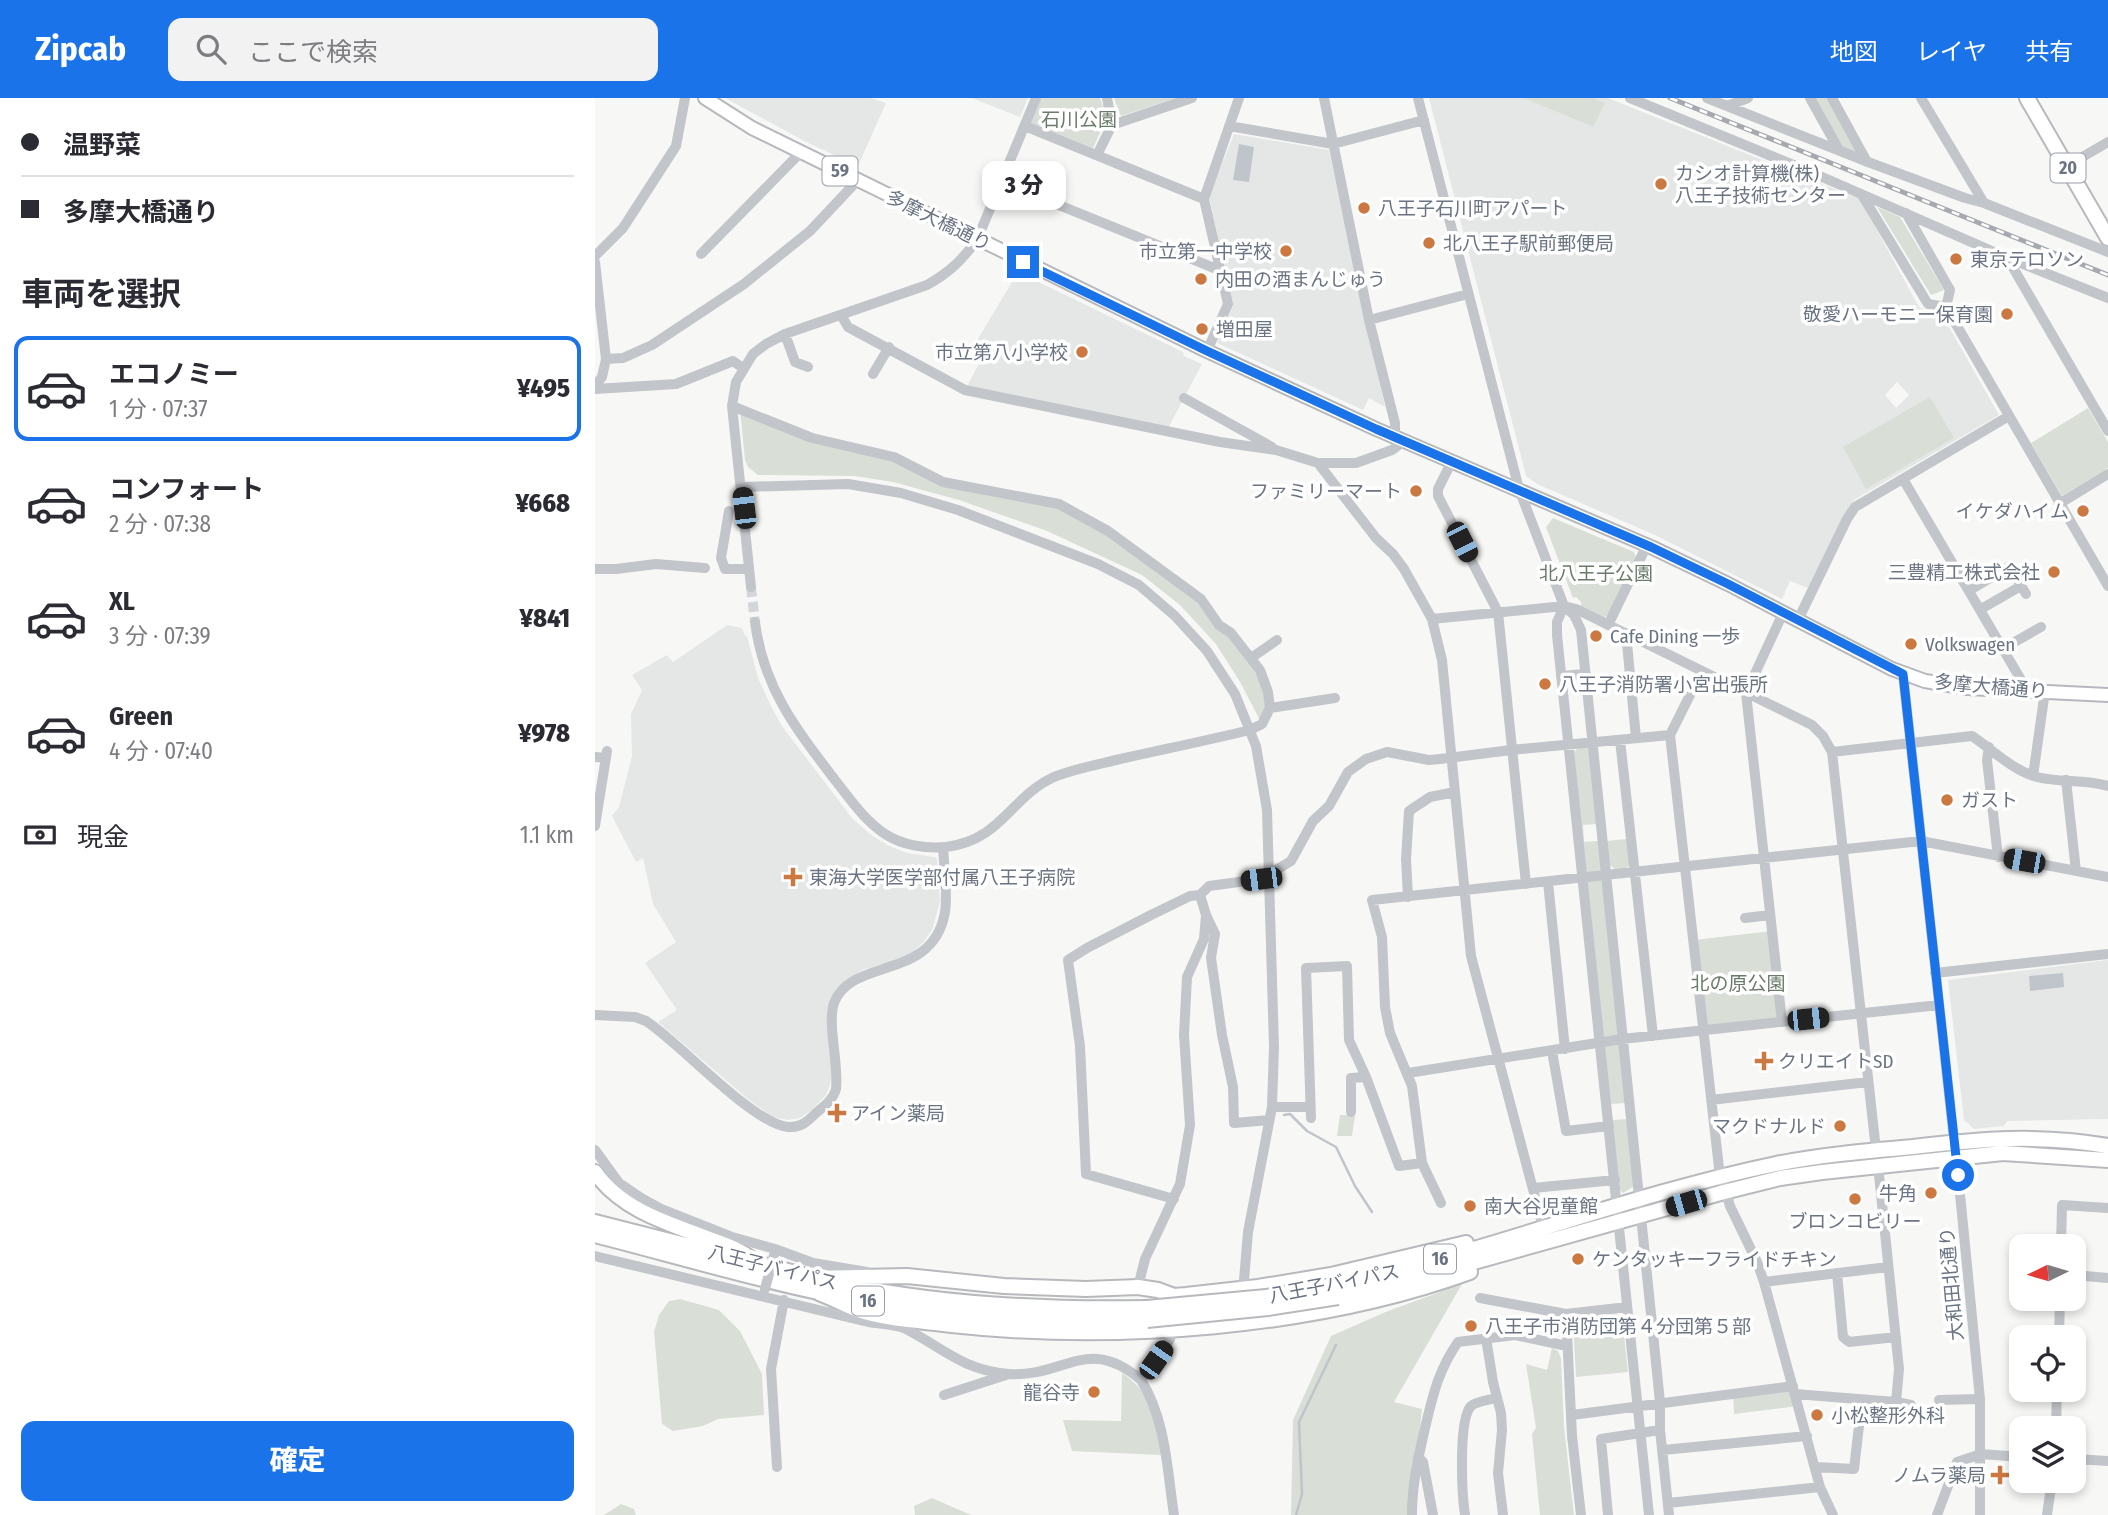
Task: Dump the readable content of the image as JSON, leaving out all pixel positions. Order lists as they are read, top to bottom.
{
  "streets": {
    "highway": ["20", "16", "八王子バイパス"],
    "main road": ["59", "多摩大橋通り"],
    "street": ["大和田北通り"]
  },
  "crossings": [
    ["多摩大橋通り", "大和田北通り"],
    ["16", "八王子バイパス"],
    ["八王子バイパス", "大和田北通り"]
  ],
  "parks": ["石川公園", "北八王子公園", "北の原公園"],
  "places": {
    "other": [
      "カシオ計算機(株) 八王子技術センター",
      "八王子石川町アパート",
      "北八王子駅前郵便局",
      "市立第一中学校",
      "東京テロソン",
      "内田の酒まんじゅう",
      "敬愛ハーモニー保育園",
      "増田屋",
      "市立第八小学校",
      "ファミリーマート",
      "イケダハイム",
      "三豊精工株式会社",
      "Cafe Dining 一歩",
      "Volkswagen",
      "八王子消防署小宮出張所",
      "ガスト",
      "マクドナルド",
      "牛角",
      "ブロンコビリー",
      "南大谷児童館",
      "ケンタッキーフライドチキン",
      "八王子市消防団第４分団第５部",
      "龍谷寺",
      "小松整形外科"
    ],
    "health": [
      "東海大学医学部付属八王子病院",
      "クリエイトSD",
      "アイン薬局",
      "ノムラ薬局"
    ]
  },
  "north": "left",
  "page": {
    "header": "Zipcab",
    "search": "ここで検索",
    "nav": ["地図", "レイヤ", "共有"],
    "banner": ["温野菜", "多摩大橋通り"],
    "bubble": "3 分",
    "heading": "車両を選択",
    "list": [
      {
        "name": "エコノミー",
        "note": "1 分 · 07:37",
        "value": "¥495"
      },
      {
        "name": "コンフォート",
        "note": "2 分 · 07:38",
        "value": "¥668"
      },
      {
        "name": "XL",
        "note": "3 分 · 07:39",
        "value": "¥841"
      },
      {
        "name": "Green",
        "note": "4 分 · 07:40",
        "value": "¥978"
      }
    ],
    "pay": ["現金", "1.1 km"],
    "buttons": "確定"
  }
}
